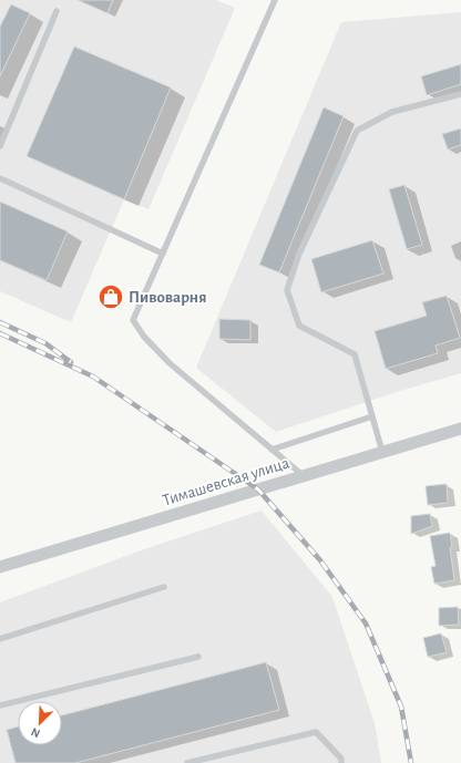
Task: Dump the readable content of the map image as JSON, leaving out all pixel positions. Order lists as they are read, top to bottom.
{
  "streets": {
    "street": ["Тимашевская улица"]
  },
  "places": {
    "shop": ["Пивоварня"]
  },
  "north": "bottom left"
}
